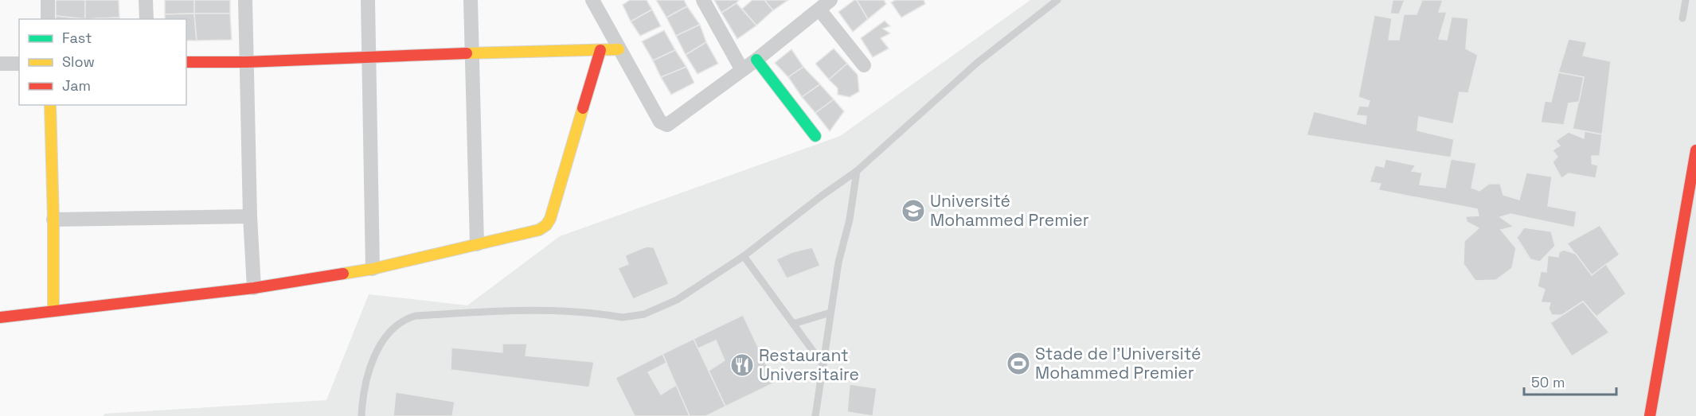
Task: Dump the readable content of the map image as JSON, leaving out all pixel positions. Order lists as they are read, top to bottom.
{
  "places": {
    "school or university": ["Université Mohammed Premier"],
    "sports": ["Stade de l'Université Mohammed Premier"],
    "restaurant": ["Restaurant Universitaire"]
  },
  "legend": ["Fast", "Slow", "Jam"],
  "scale_bar": "50 m"
}
